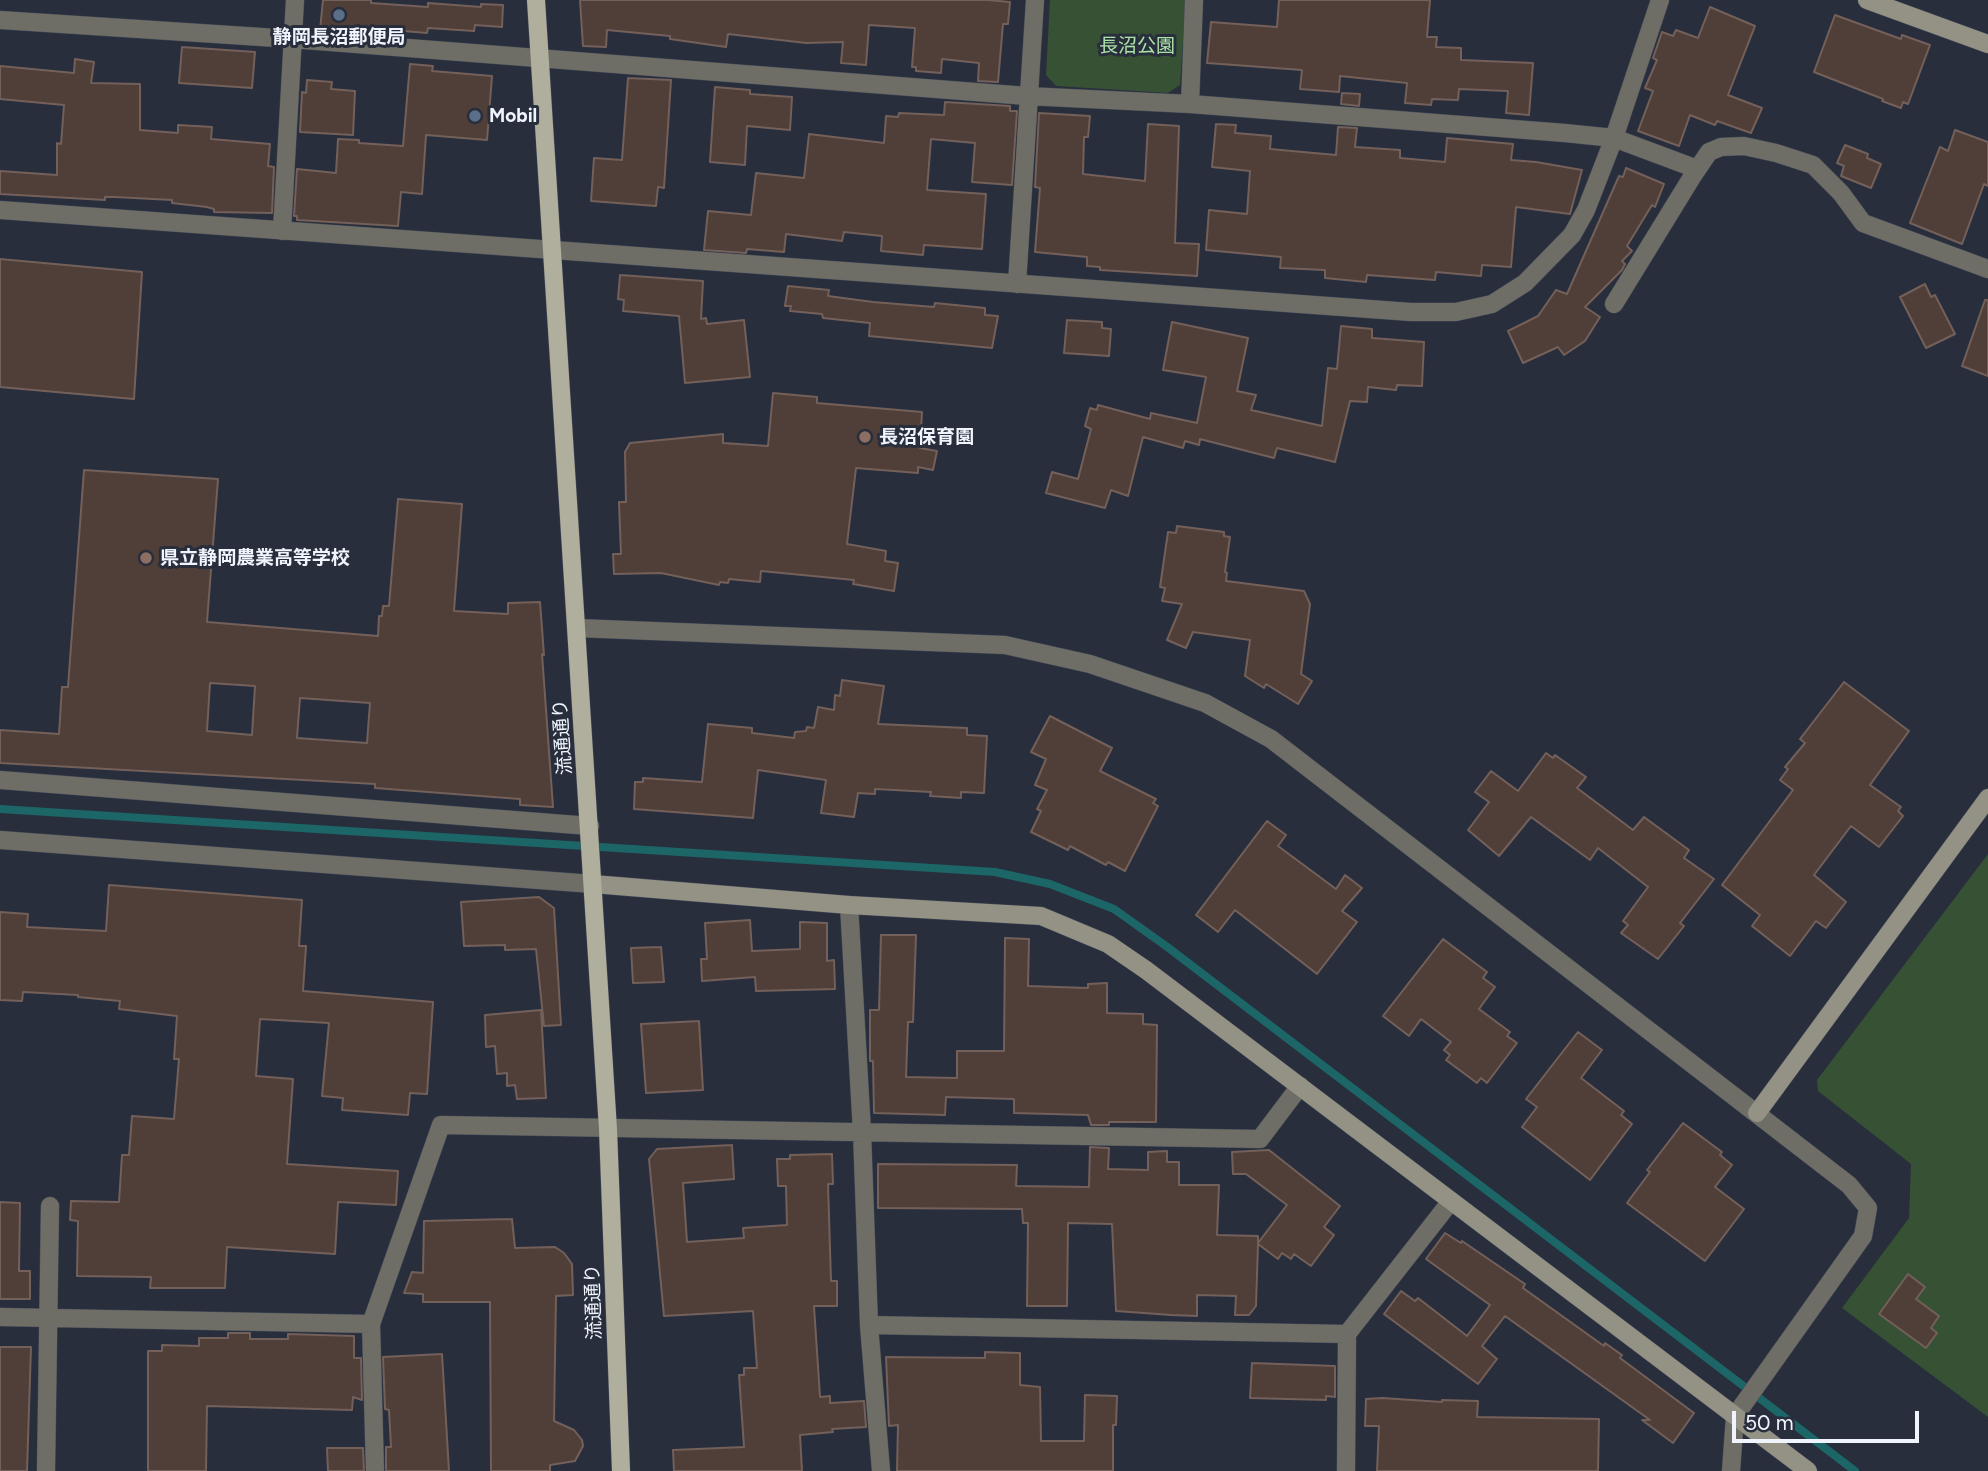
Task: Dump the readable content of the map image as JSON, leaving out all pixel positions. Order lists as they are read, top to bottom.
{
  "streets": {
    "main road": ["流通通り"]
  },
  "parks": ["長沼公園"],
  "places": [
    "静岡長沼郵便局",
    "Mobil",
    "長沼保育園",
    "県立静岡農業高等学校"
  ],
  "scale_bar": "50 m"
}
